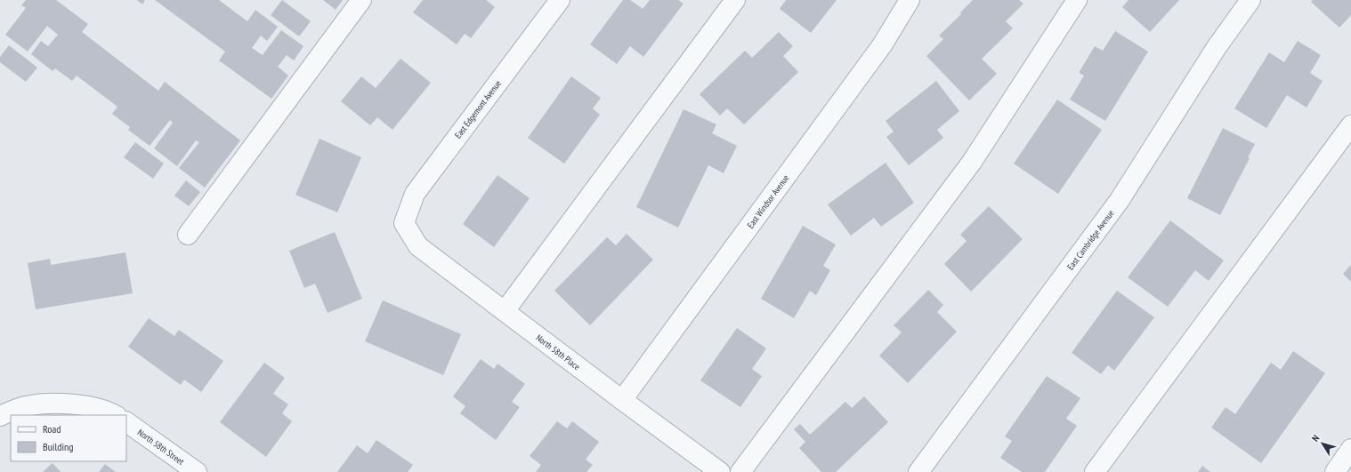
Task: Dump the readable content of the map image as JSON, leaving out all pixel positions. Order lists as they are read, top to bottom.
{
  "streets": {
    "street": [
      "East Edgemont Avenue",
      "East Windsor Avenue",
      "East Cambridge Avenue",
      "North 58th Place",
      "North 58th Street"
    ]
  },
  "crossings": [
    ["East Edgemont Avenue", "North 58th Place"],
    ["East Windsor Avenue", "North 58th Place"]
  ],
  "legend": ["Road", "Building"],
  "north": "top left"
}
